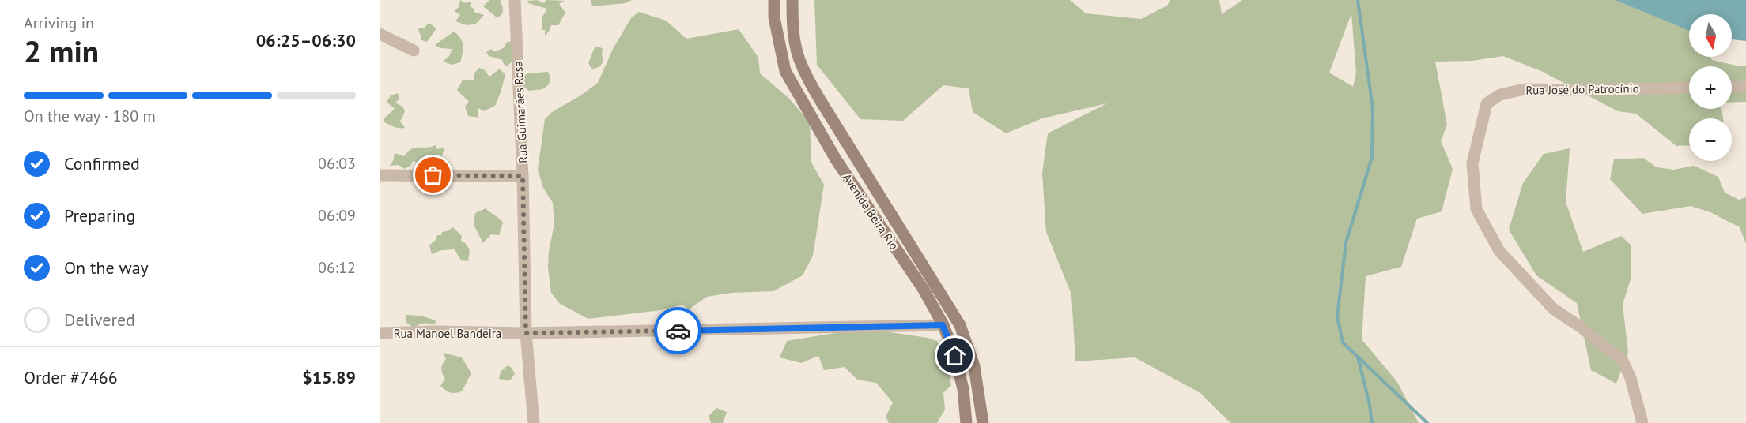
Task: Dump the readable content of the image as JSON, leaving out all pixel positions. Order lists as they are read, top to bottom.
{
  "streets": {
    "main road": ["Avenida Beira Rio"],
    "street": ["Rua José do Patrocínio", "Rua Guimarães Rosa", "Rua Manoel Bandeira"]
  },
  "crossings": [
    ["Rua Guimarães Rosa", "Rua Manoel Bandeira"],
    ["Avenida Beira Rio", "Rua Manoel Bandeira"]
  ],
  "north": "bottom",
  "page": {
    "heading": ["2 min", "Arriving in", "06:25–06:30"],
    "panel": ["Order #7466", "$15.89"],
    "map_buttons": ["+", "−"],
    "bar": "On the way · 180 m",
    "list": [
      ["Confirmed", "06:03"],
      ["Preparing", "06:09"],
      ["On the way", "06:12"],
      "Delivered"
    ]
  }
}
